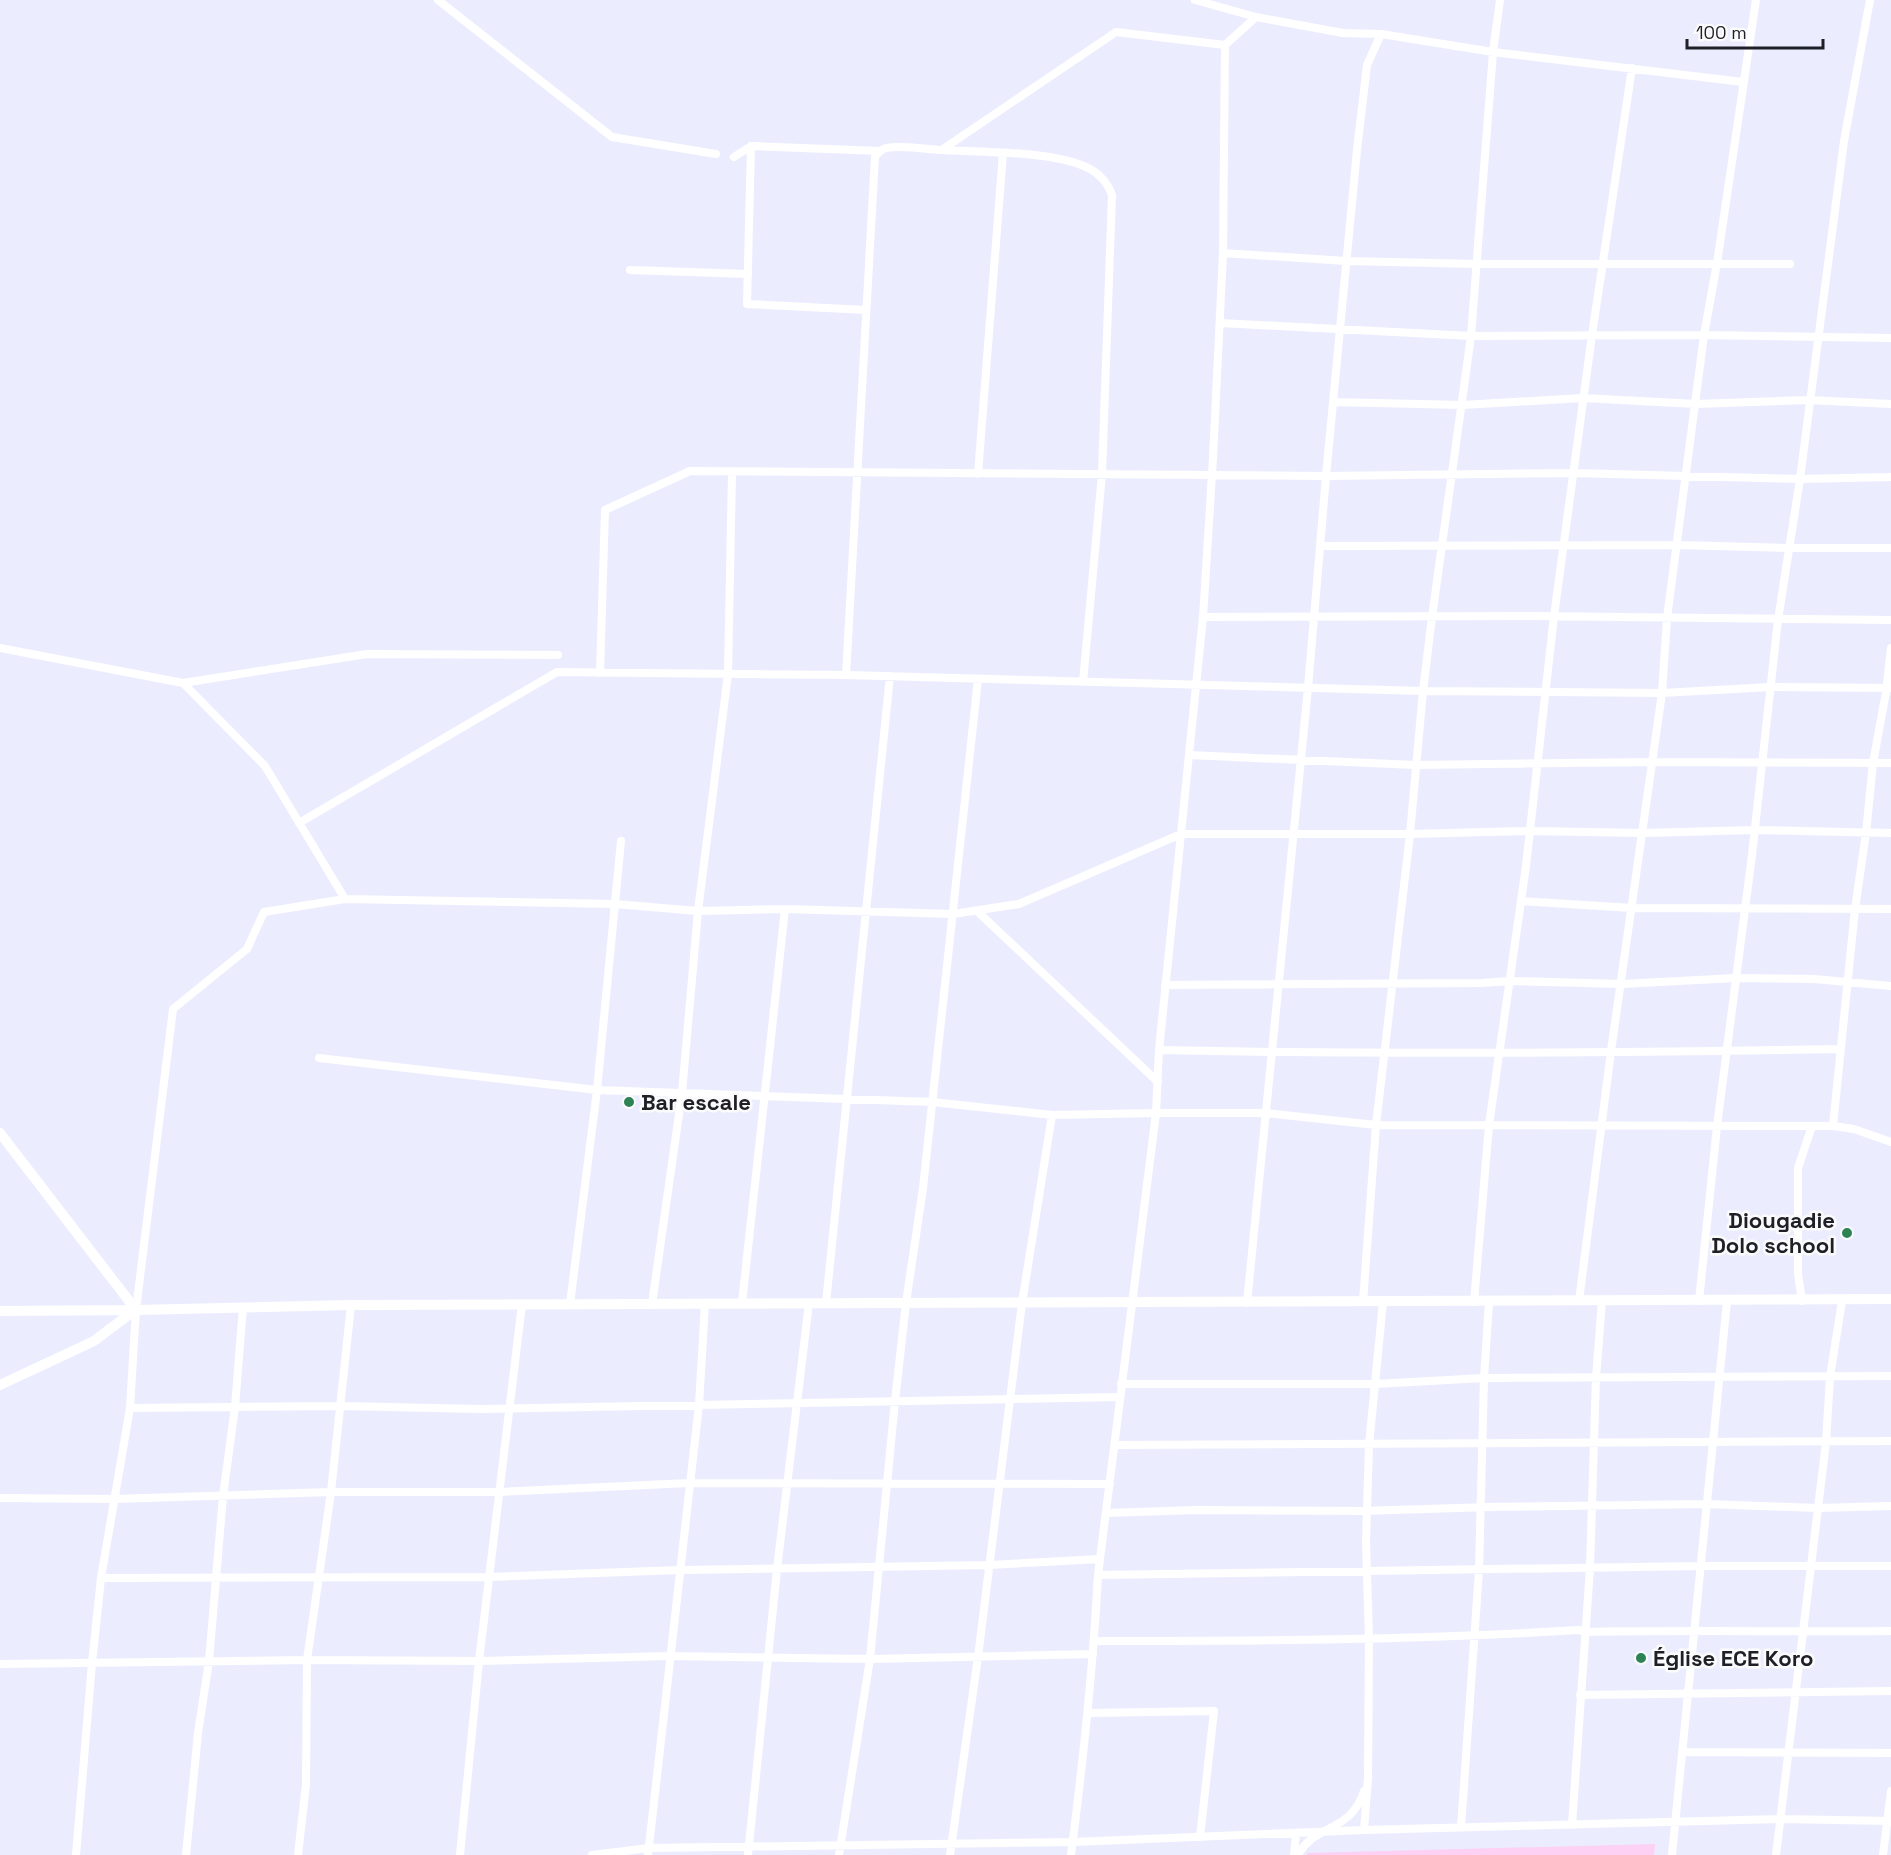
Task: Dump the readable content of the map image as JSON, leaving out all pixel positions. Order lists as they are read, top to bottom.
{
  "places": ["Bar escale", "Diougadie Dolo school", "Église ECE Koro"],
  "scale_bar": "100 m"
}
